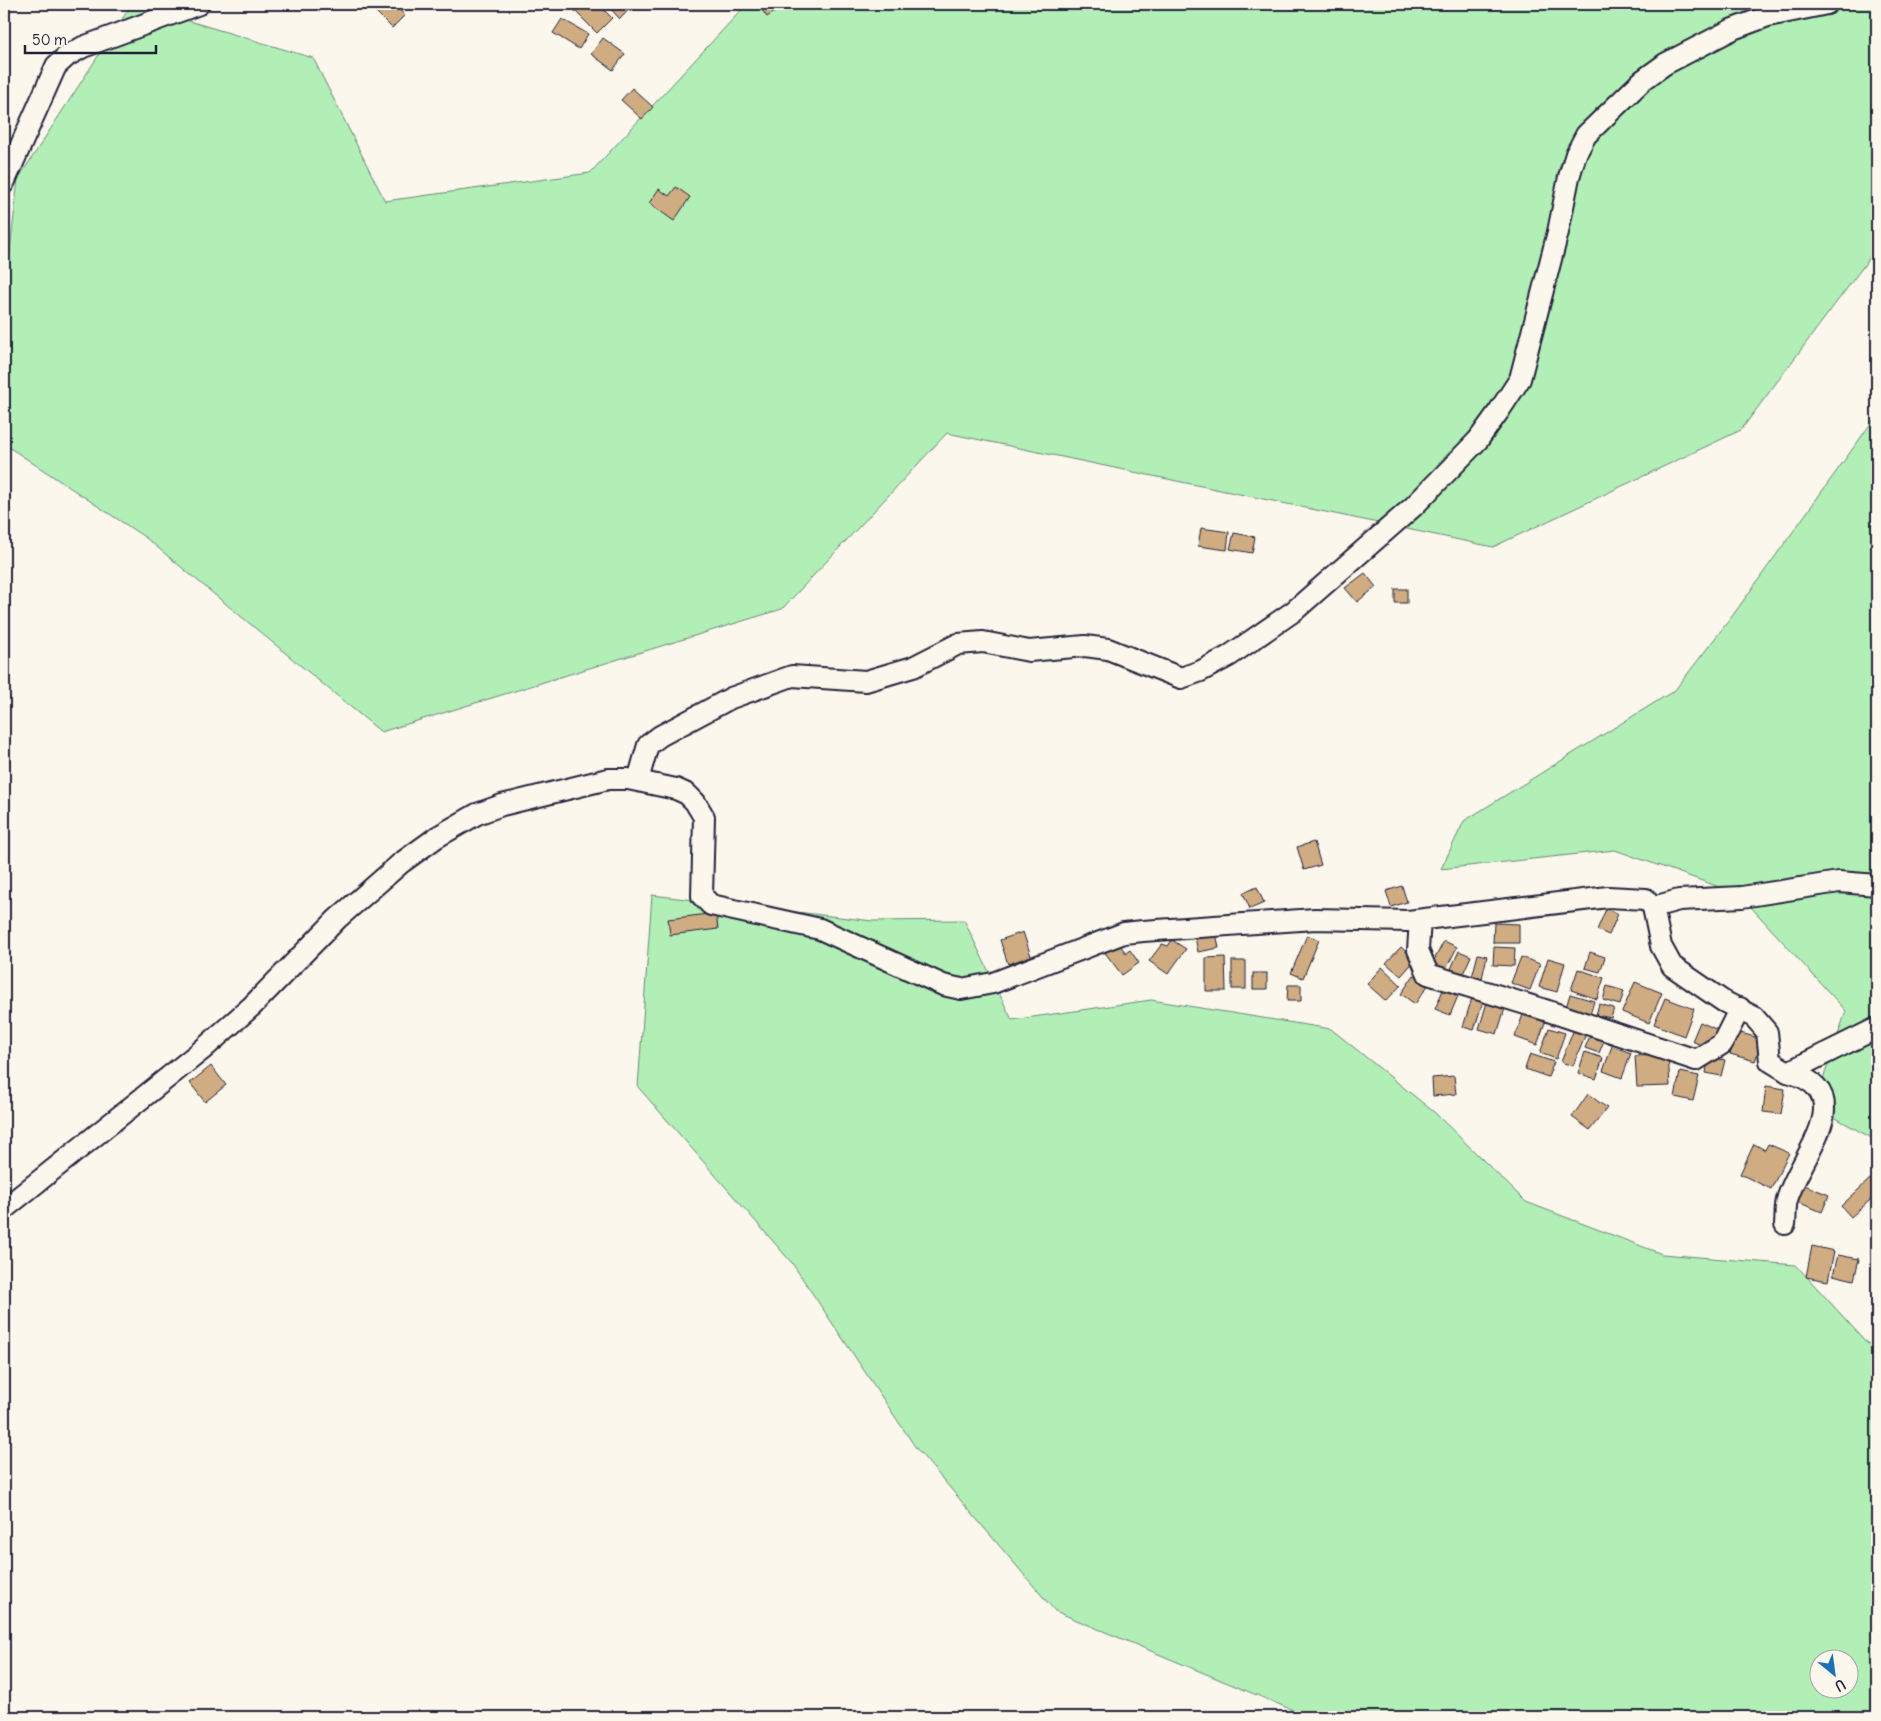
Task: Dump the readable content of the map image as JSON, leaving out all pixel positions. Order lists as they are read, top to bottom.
{
  "scale_bar": "50 m",
  "north": "bottom right"
}
